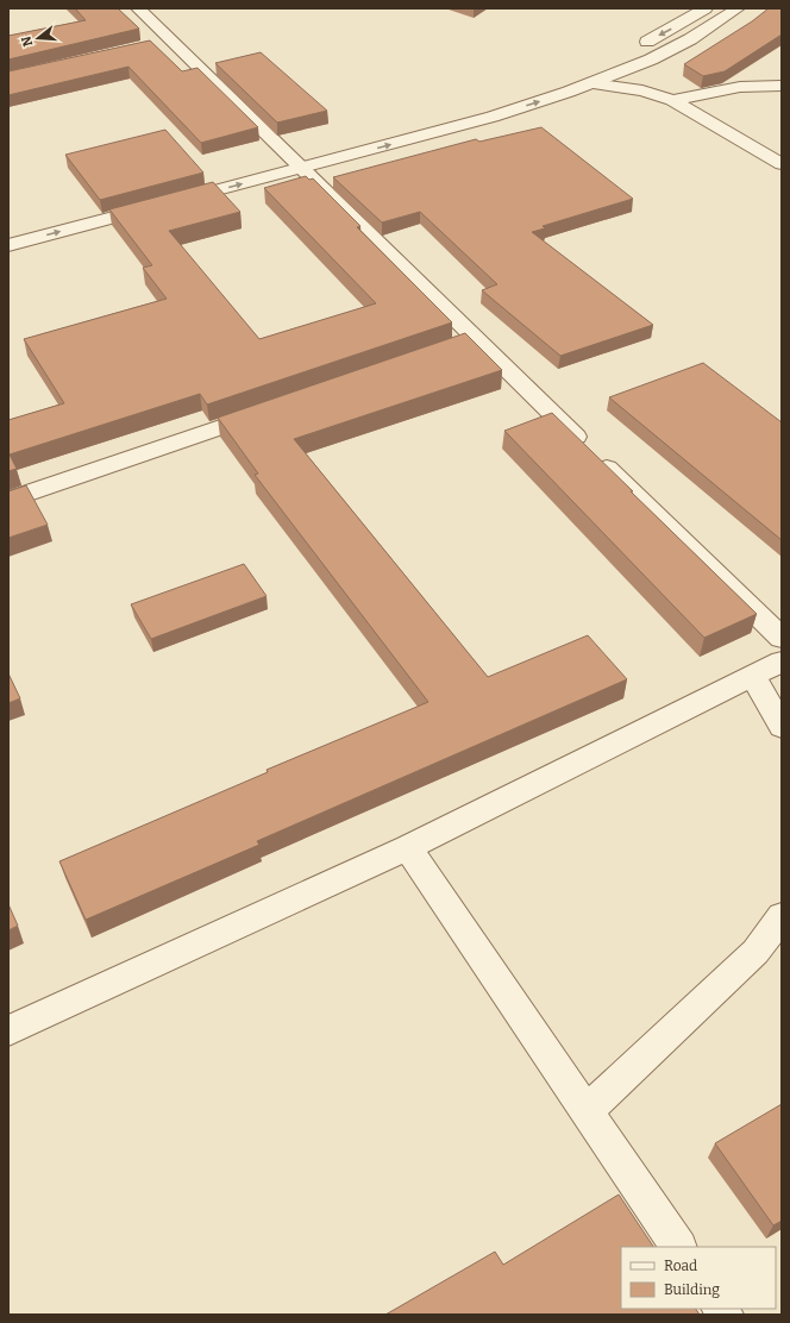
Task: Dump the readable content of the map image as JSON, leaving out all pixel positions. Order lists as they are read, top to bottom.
{
  "legend": ["Road", "Building"],
  "north": "left"
}
